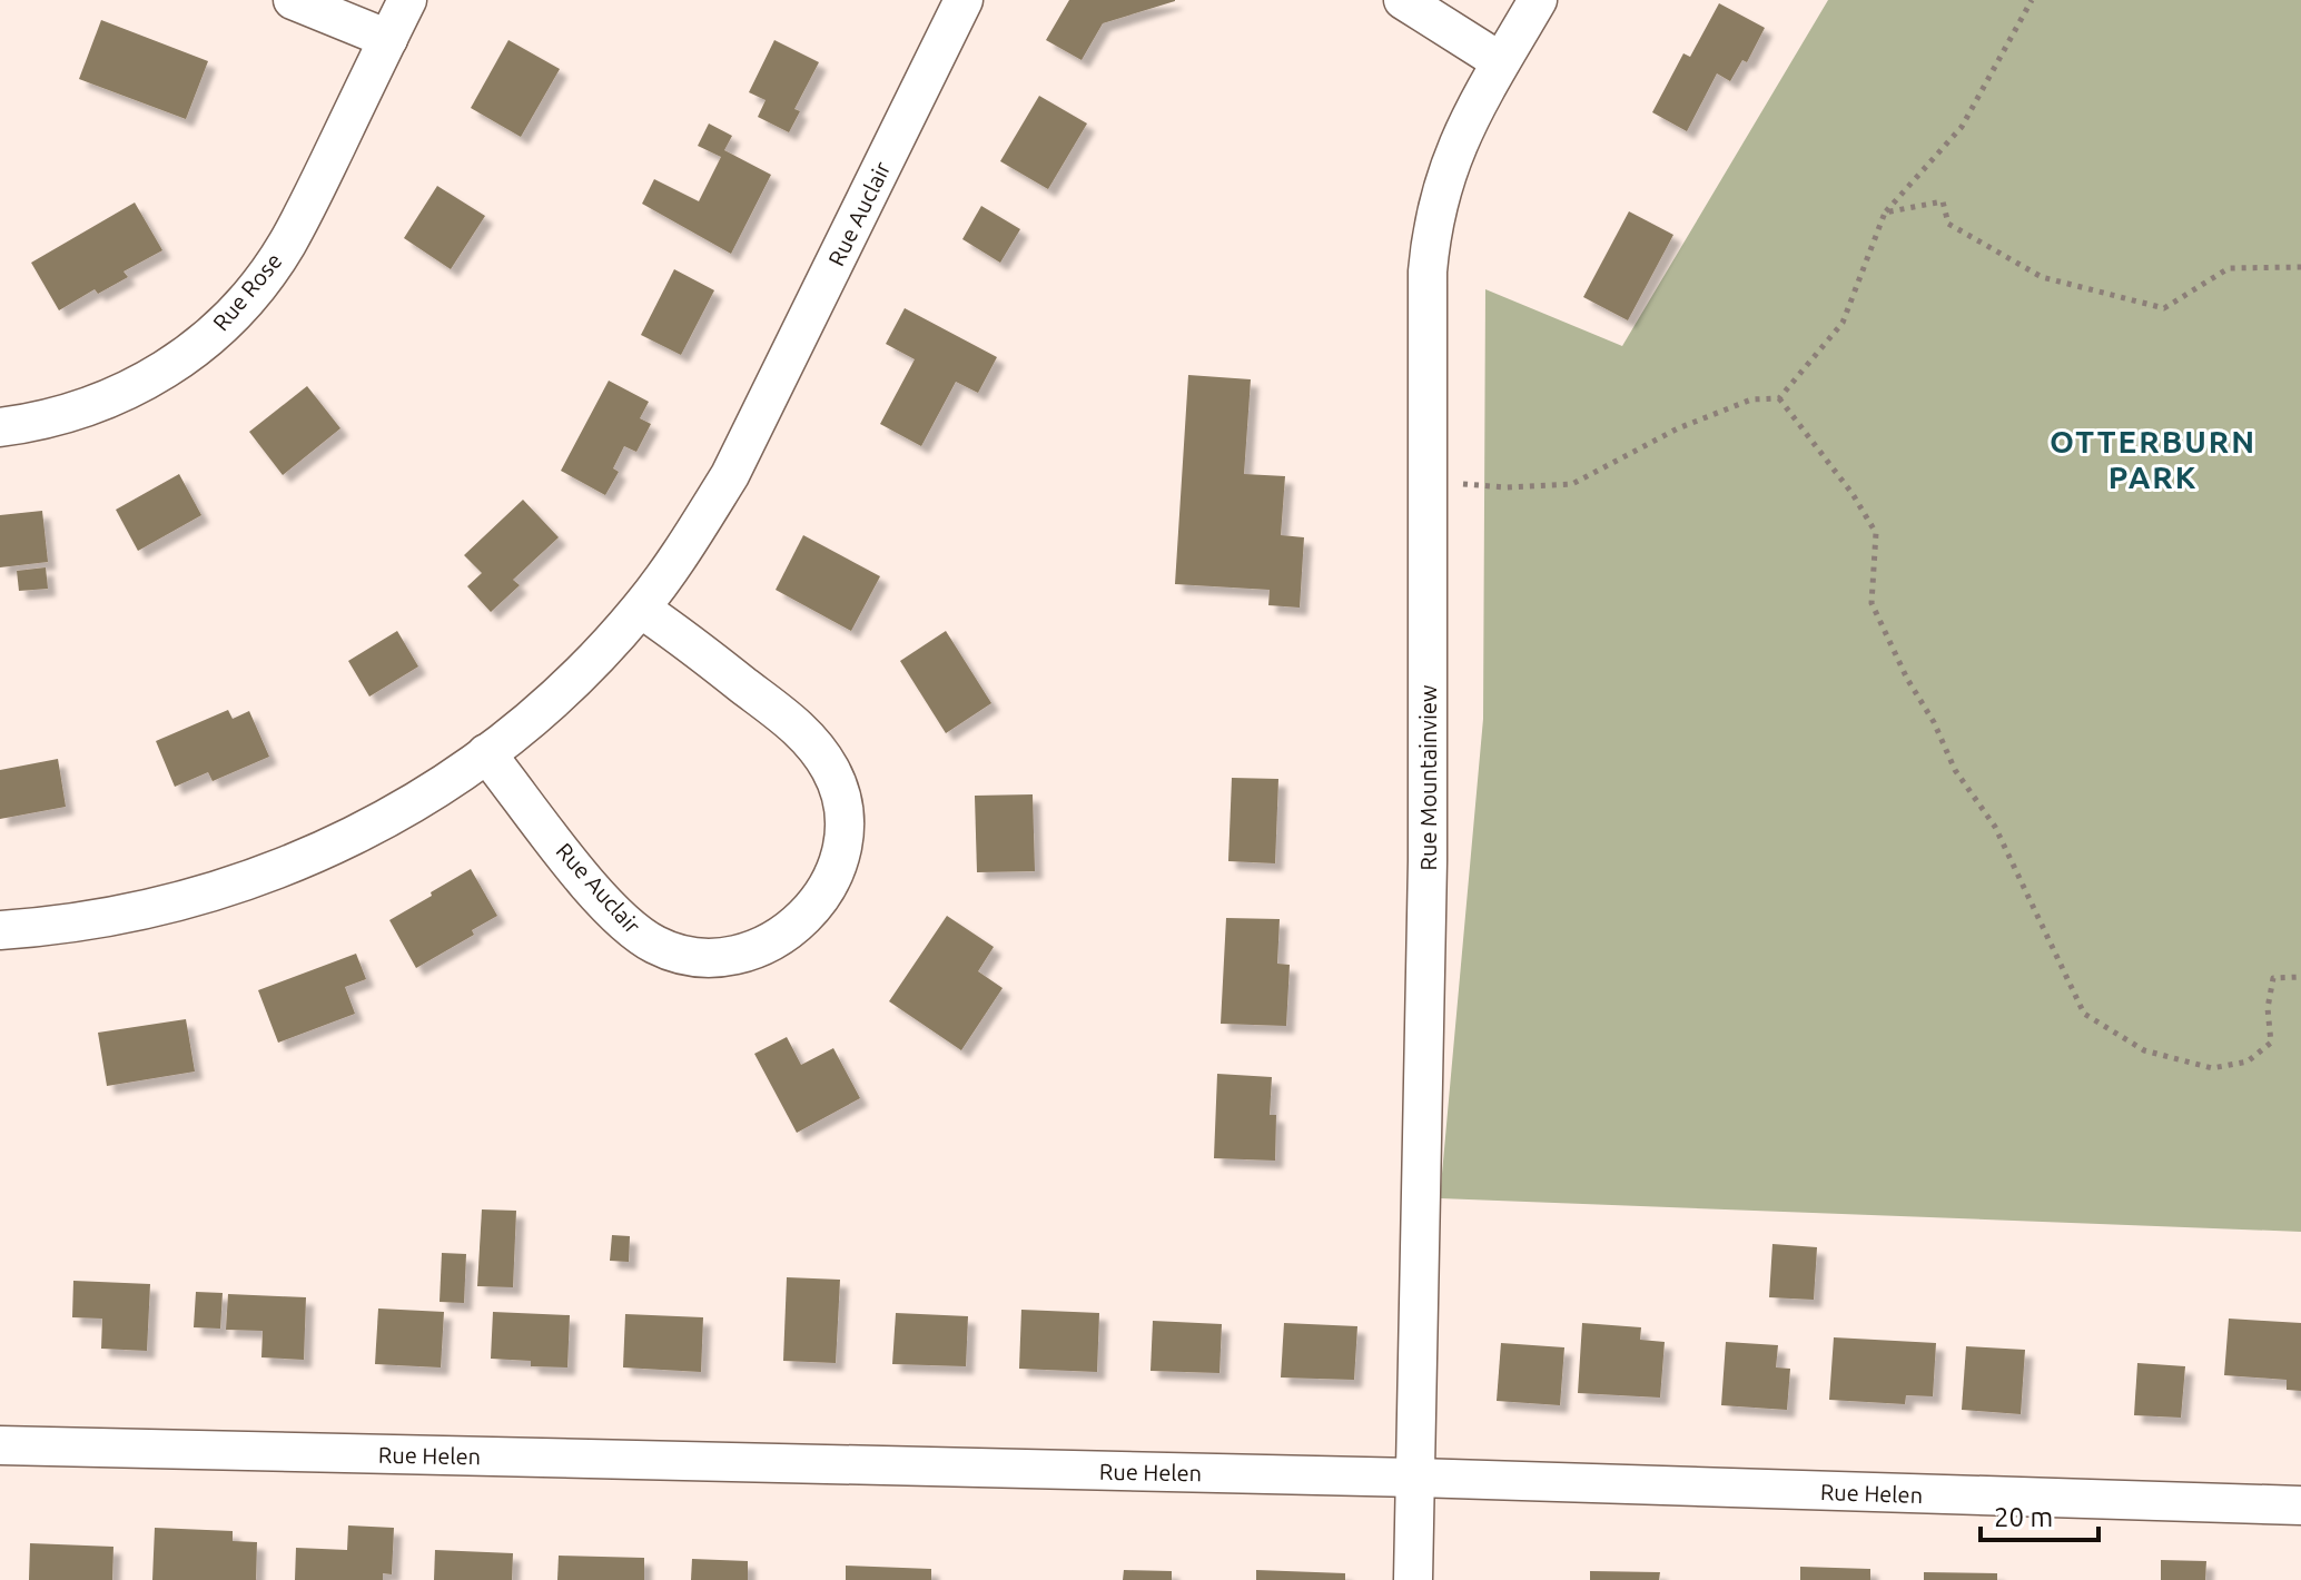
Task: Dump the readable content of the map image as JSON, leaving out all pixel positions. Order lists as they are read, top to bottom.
{
  "streets": {
    "street": [
      "Rue Auclair",
      "Rue Rose",
      "Rue Mountainview",
      "Rue Helen"
    ]
  },
  "crossings": [
    ["Rue Mountainview", "Rue Helen"]
  ],
  "districts": ["OTTERBURN PARK"],
  "scale_bar": "20 m"
}
